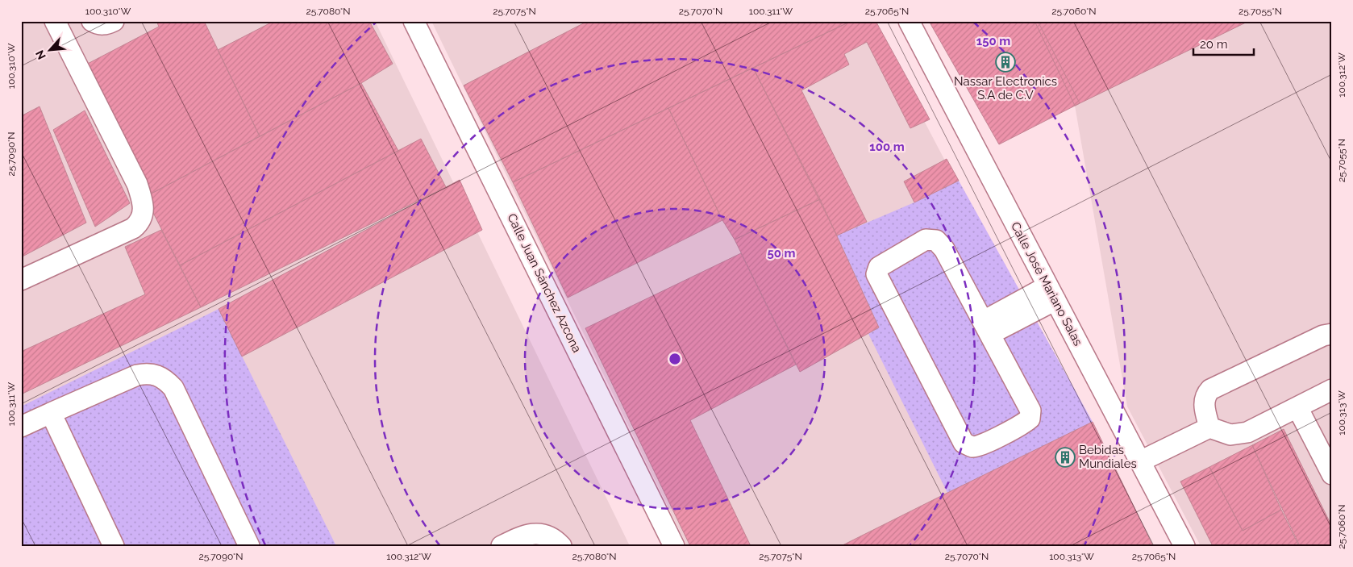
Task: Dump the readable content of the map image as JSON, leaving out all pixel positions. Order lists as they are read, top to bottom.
{
  "streets": {
    "street": ["Calle Juan Sánchez Azcona", "Calle José Mariano Salas"]
  },
  "places": {
    "building": ["Nassar Electronics S.A de C.V", "Bebidas Mundiales"]
  },
  "scale_bar": "20 m",
  "north": "bottom left",
  "coordinates": [
    "100.310°W",
    "25.7080°N",
    "25.7075°N",
    "25.7070°N",
    "100.311°W",
    "25.7065°N",
    "25.7060°N",
    "25.7055°N",
    "100.312°W",
    "25.7090°N",
    "100.313°W"
  ],
  "rings": ["150 m", "100 m", "50 m"]
}
